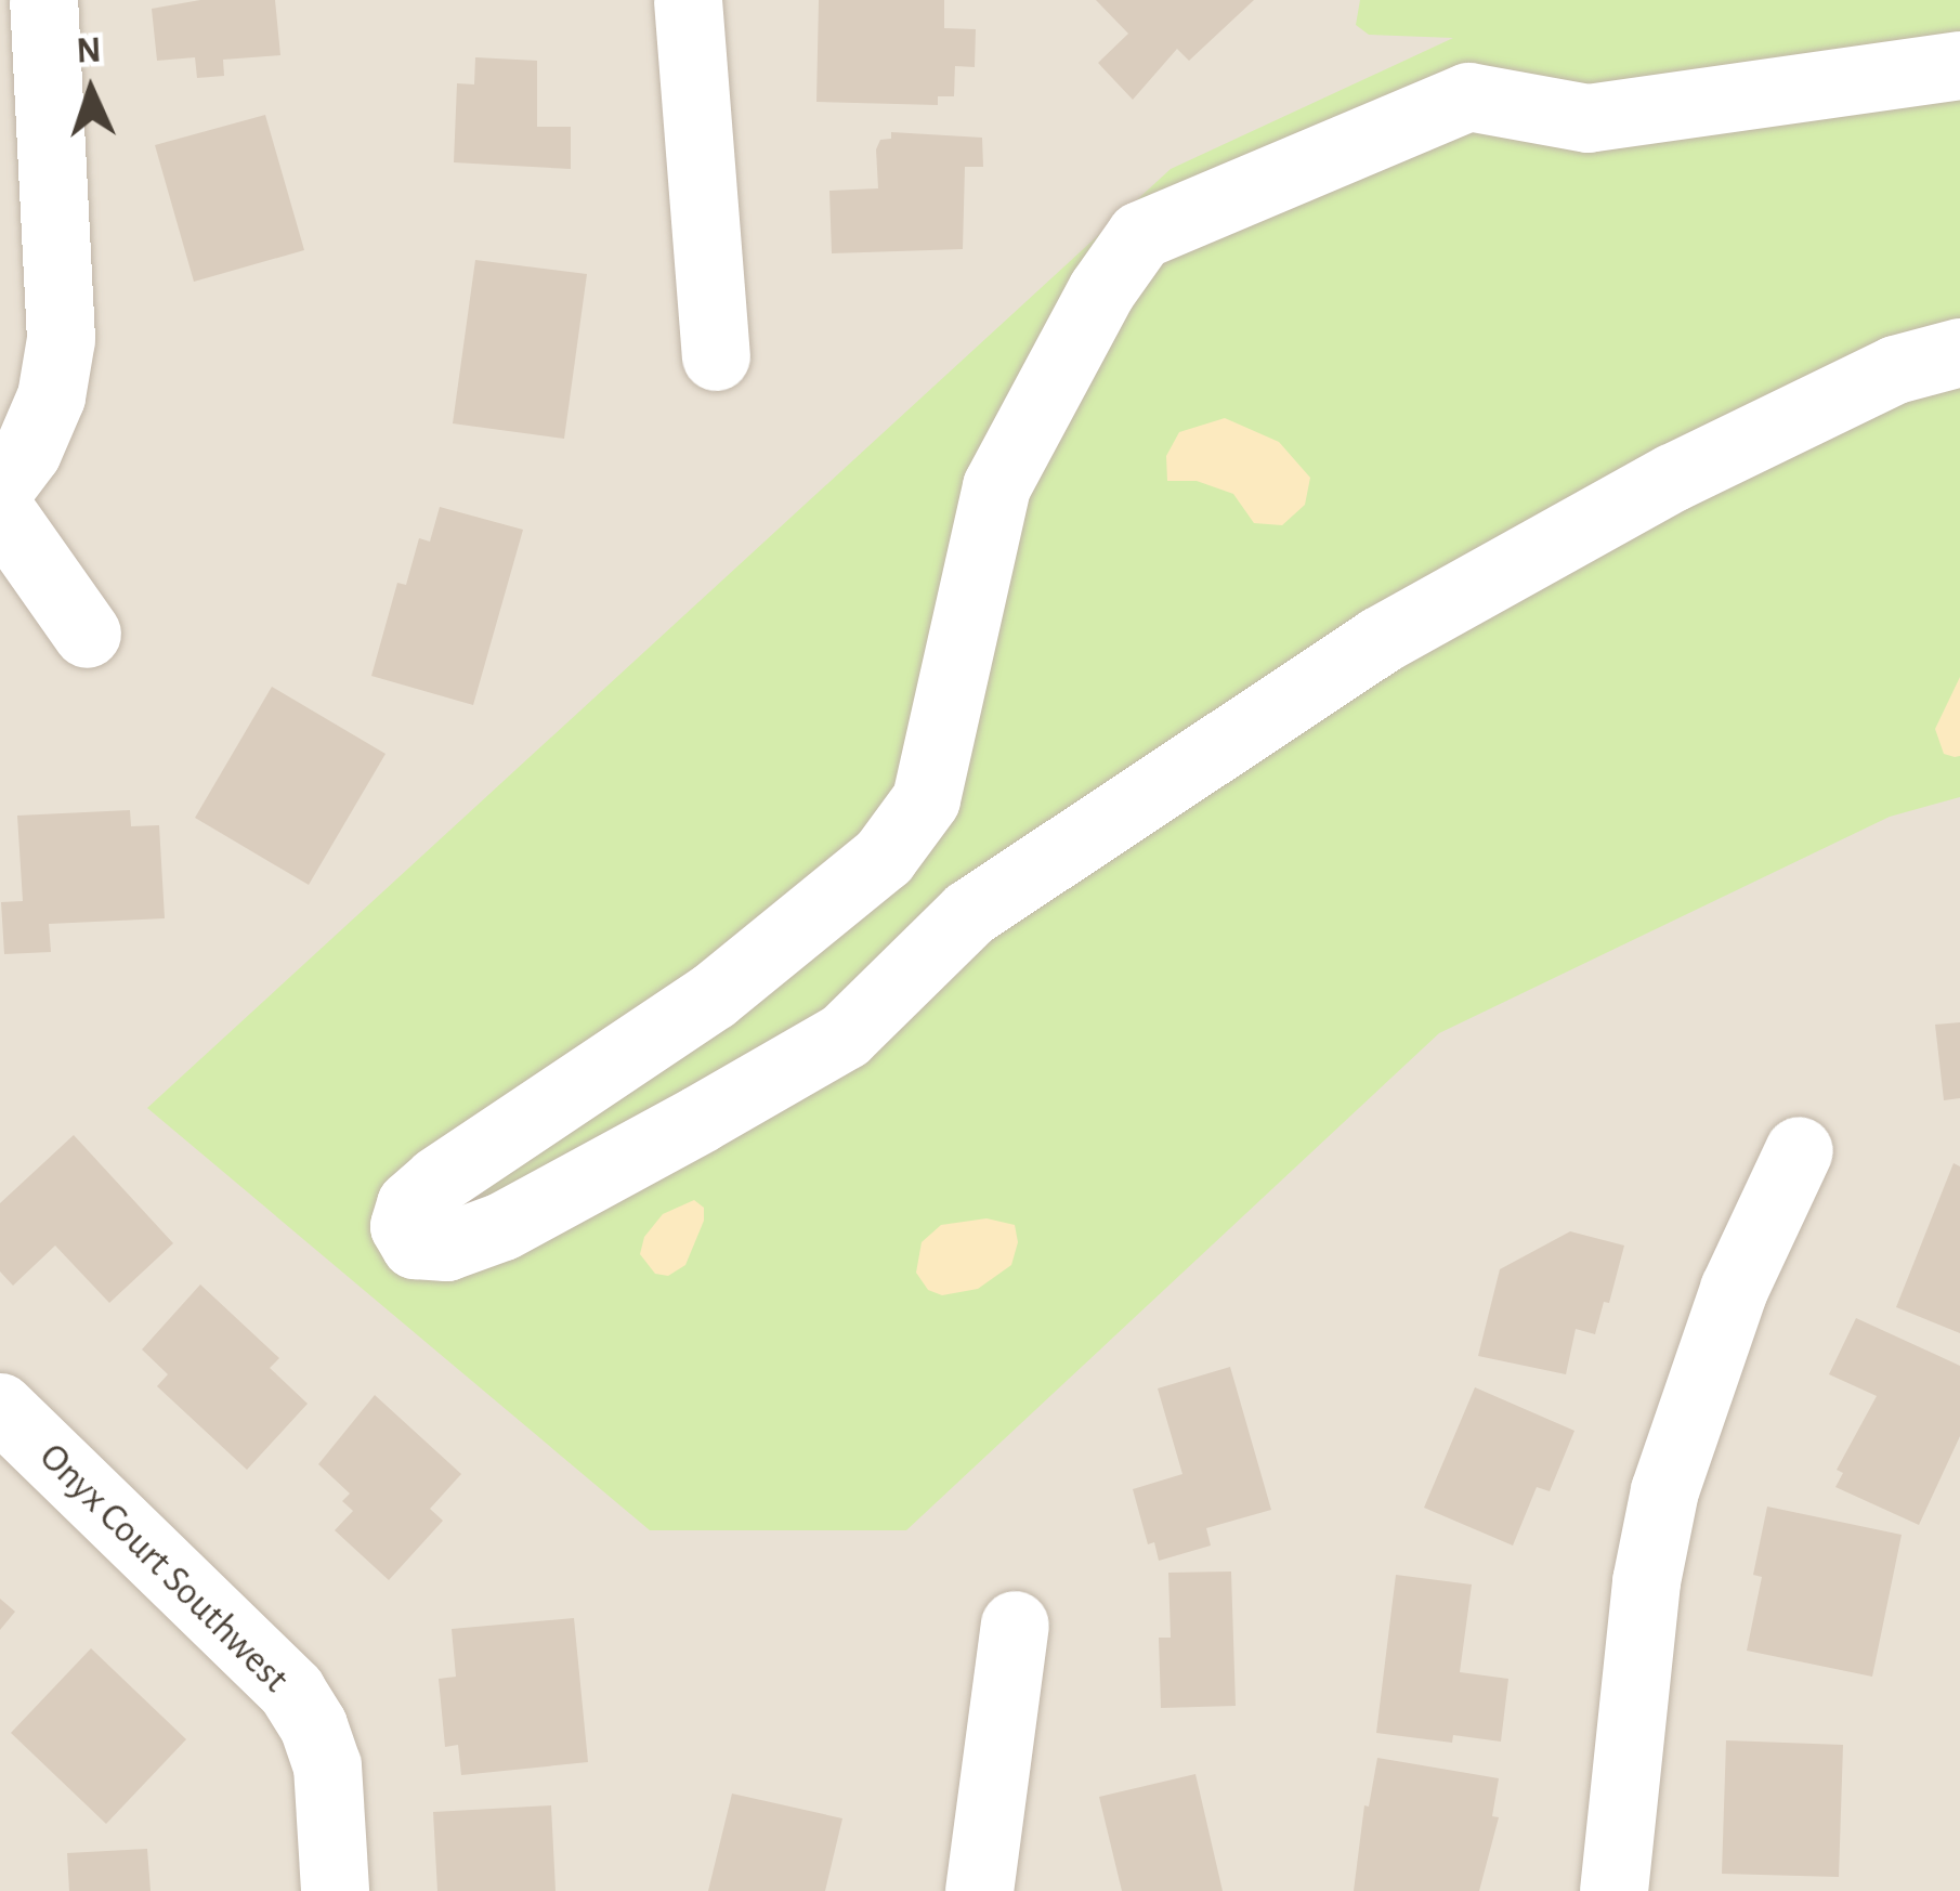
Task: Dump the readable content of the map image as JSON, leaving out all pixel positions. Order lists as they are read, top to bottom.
{
  "streets": {
    "street": ["Onyx Court Southwest"]
  },
  "north": "top"
}
